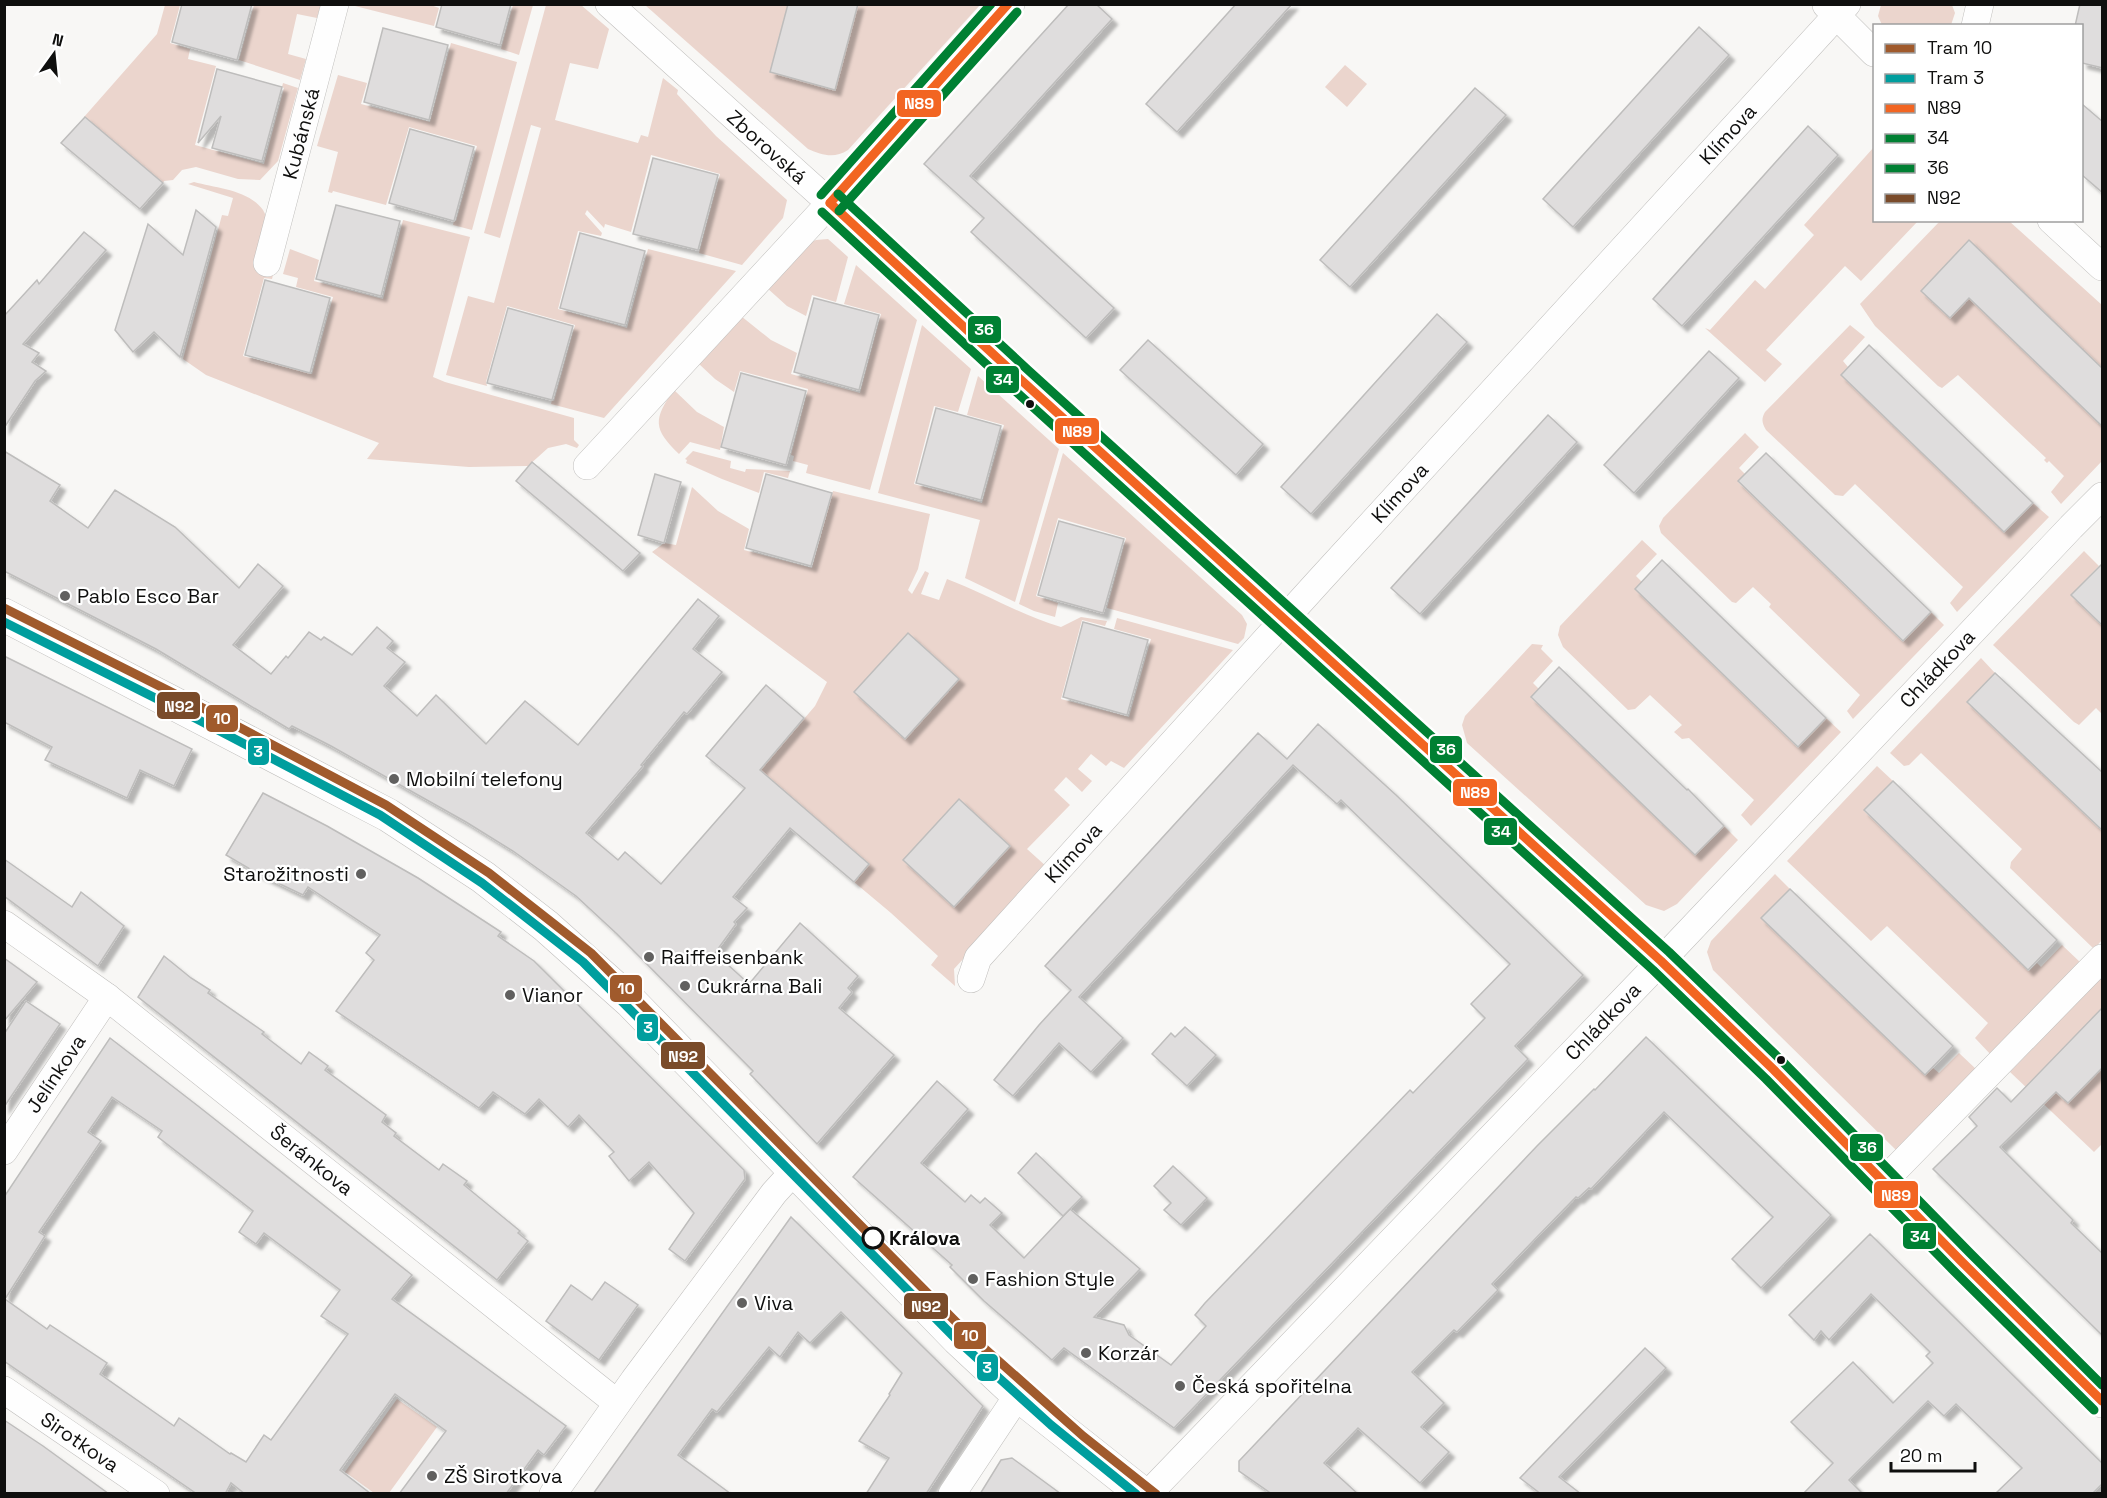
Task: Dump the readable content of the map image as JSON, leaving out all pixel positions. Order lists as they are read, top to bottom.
{
  "streets": {
    "street": [
      "Kubánská",
      "Klímova",
      "Zborovská",
      "Chládkova",
      "Jelínkova",
      "Šeránkova",
      "Sirotkova"
    ]
  },
  "crossings": [
    ["Klímova", "Zborovská"],
    ["Zborovská", "Chládkova"],
    ["Jelínkova", "Šeránkova"]
  ],
  "places": [
    "Pablo Esco Bar",
    "Mobilní telefony",
    "Starožitnosti",
    "Raiffeisenbank",
    "Cukrárna Bali",
    "Vianor",
    "Králova",
    "Fashion Style",
    "Viva",
    "Korzár",
    "Česká spořitelna",
    "ZŠ Sirotkova"
  ],
  "lines": [
    "transit line N89",
    "transit line 36",
    "transit line 34",
    "tram line 10",
    "transit line N92",
    "tram line 3"
  ],
  "legend": [
    "Tram 10",
    "Tram 3",
    "N89",
    "34",
    "36",
    "N92"
  ],
  "scale_bar": "20 m",
  "north": "top"
}
